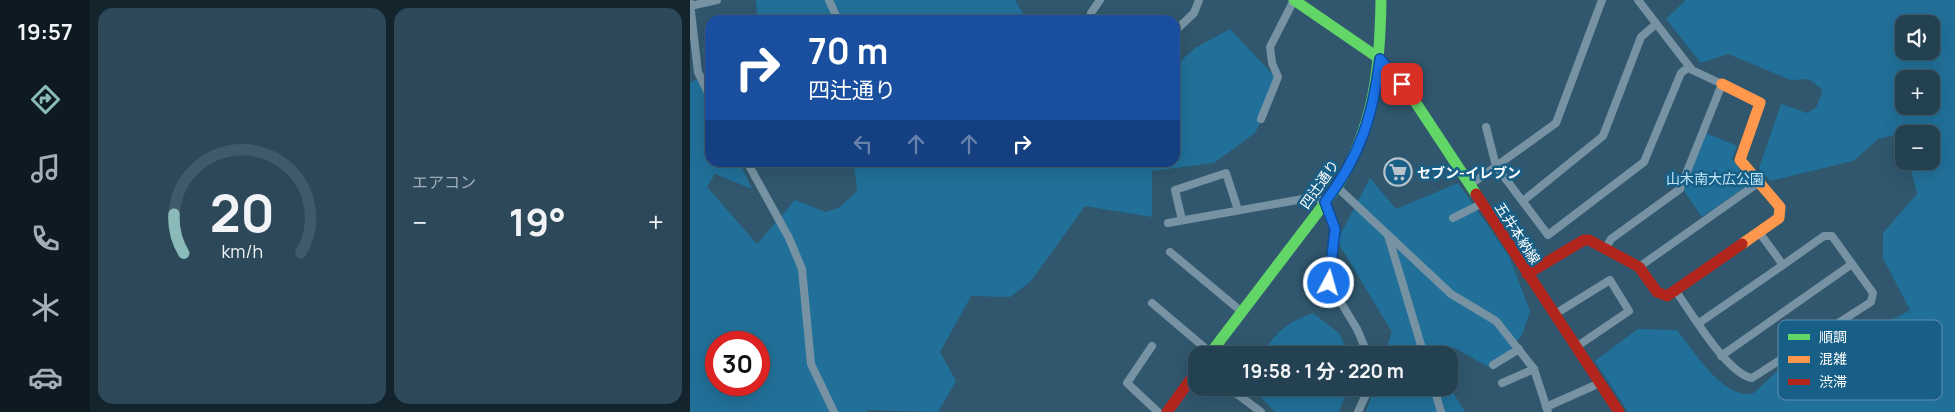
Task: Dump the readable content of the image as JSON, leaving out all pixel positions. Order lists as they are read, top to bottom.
{
  "streets": {
    "street": ["四辻通り", "五井本納線"]
  },
  "crossings": [
    ["四辻通り", "五井本納線"]
  ],
  "parks": ["山木南大広公園"],
  "places": {
    "supermarket": ["セブン-イレブン"]
  },
  "legend": ["順調", "混雑", "渋滞"],
  "page": {
    "tabs": "19:57",
    "tile": "エアコン",
    "map_buttons": ["+", "−"],
    "turn": ["70 m", "四辻通り"],
    "heat": ["−", "19°", "+"],
    "limit": "30",
    "trip": "19:58 · 1 分 · 220 m",
    "gauge": ["20", "km/h"]
  }
}
